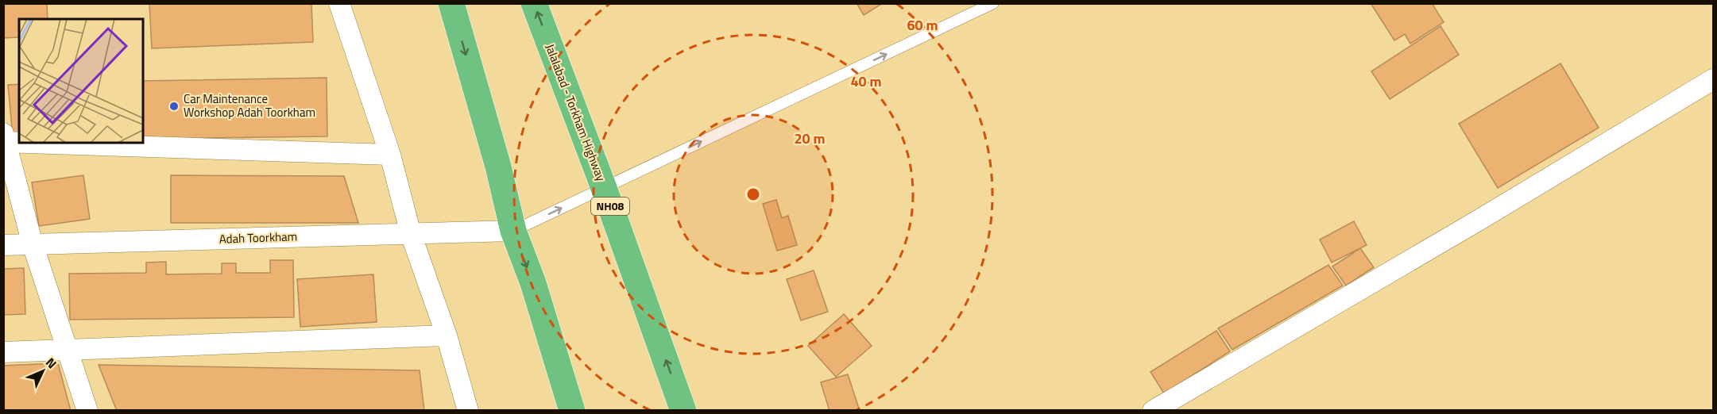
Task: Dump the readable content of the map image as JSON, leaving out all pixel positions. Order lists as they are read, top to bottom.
{
  "streets": {
    "highway": ["Jalalabad - Torkham Highway", "NH08"],
    "street": ["Adah Toorkham"]
  },
  "places": ["Car Maintenance Workshop Adah Toorkham"],
  "north": "top right",
  "rings": ["60 m", "40 m", "20 m"]
}
